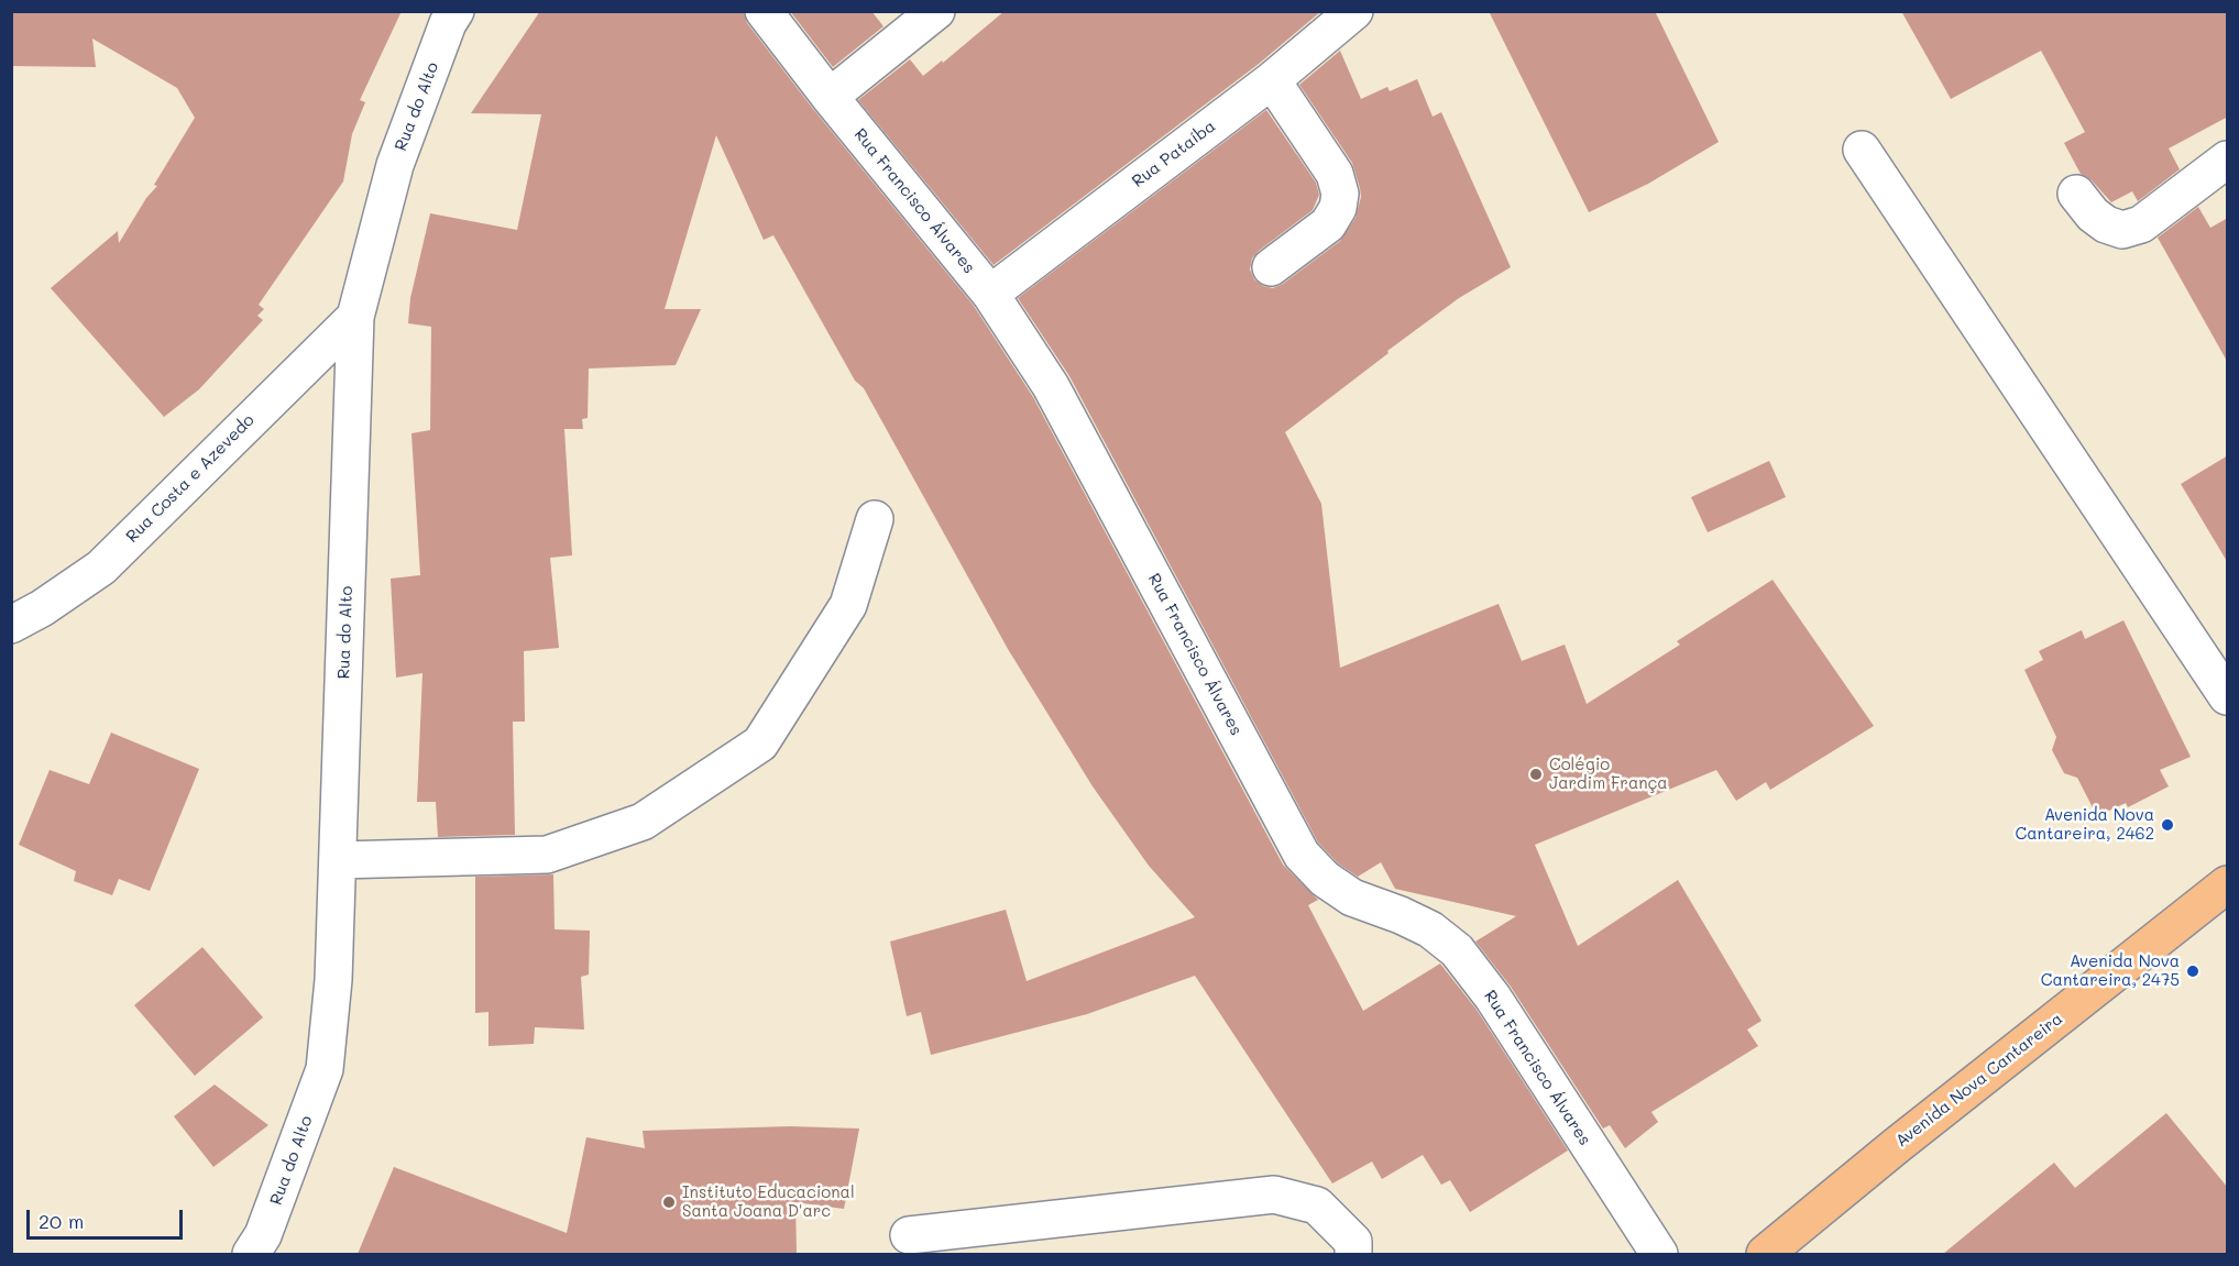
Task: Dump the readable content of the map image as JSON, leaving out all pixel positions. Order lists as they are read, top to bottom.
{
  "streets": {
    "main road": ["Avenida Nova Cantareira"],
    "street": [
      "Rua do Alto",
      "Rua Pataíba",
      "Rua Francisco Álvares",
      "Rua Costa e Azevedo"
    ]
  },
  "crossings": [
    ["Rua do Alto", "Rua Costa e Azevedo"],
    ["Rua Pataíba", "Rua Francisco Álvares"]
  ],
  "places": [
    "Colégio Jardim França",
    "Avenida Nova Cantareira, 2462",
    "Avenida Nova Cantareira, 2475",
    "Instituto Educacional Santa Joana D'arc"
  ],
  "scale_bar": "20 m"
}
